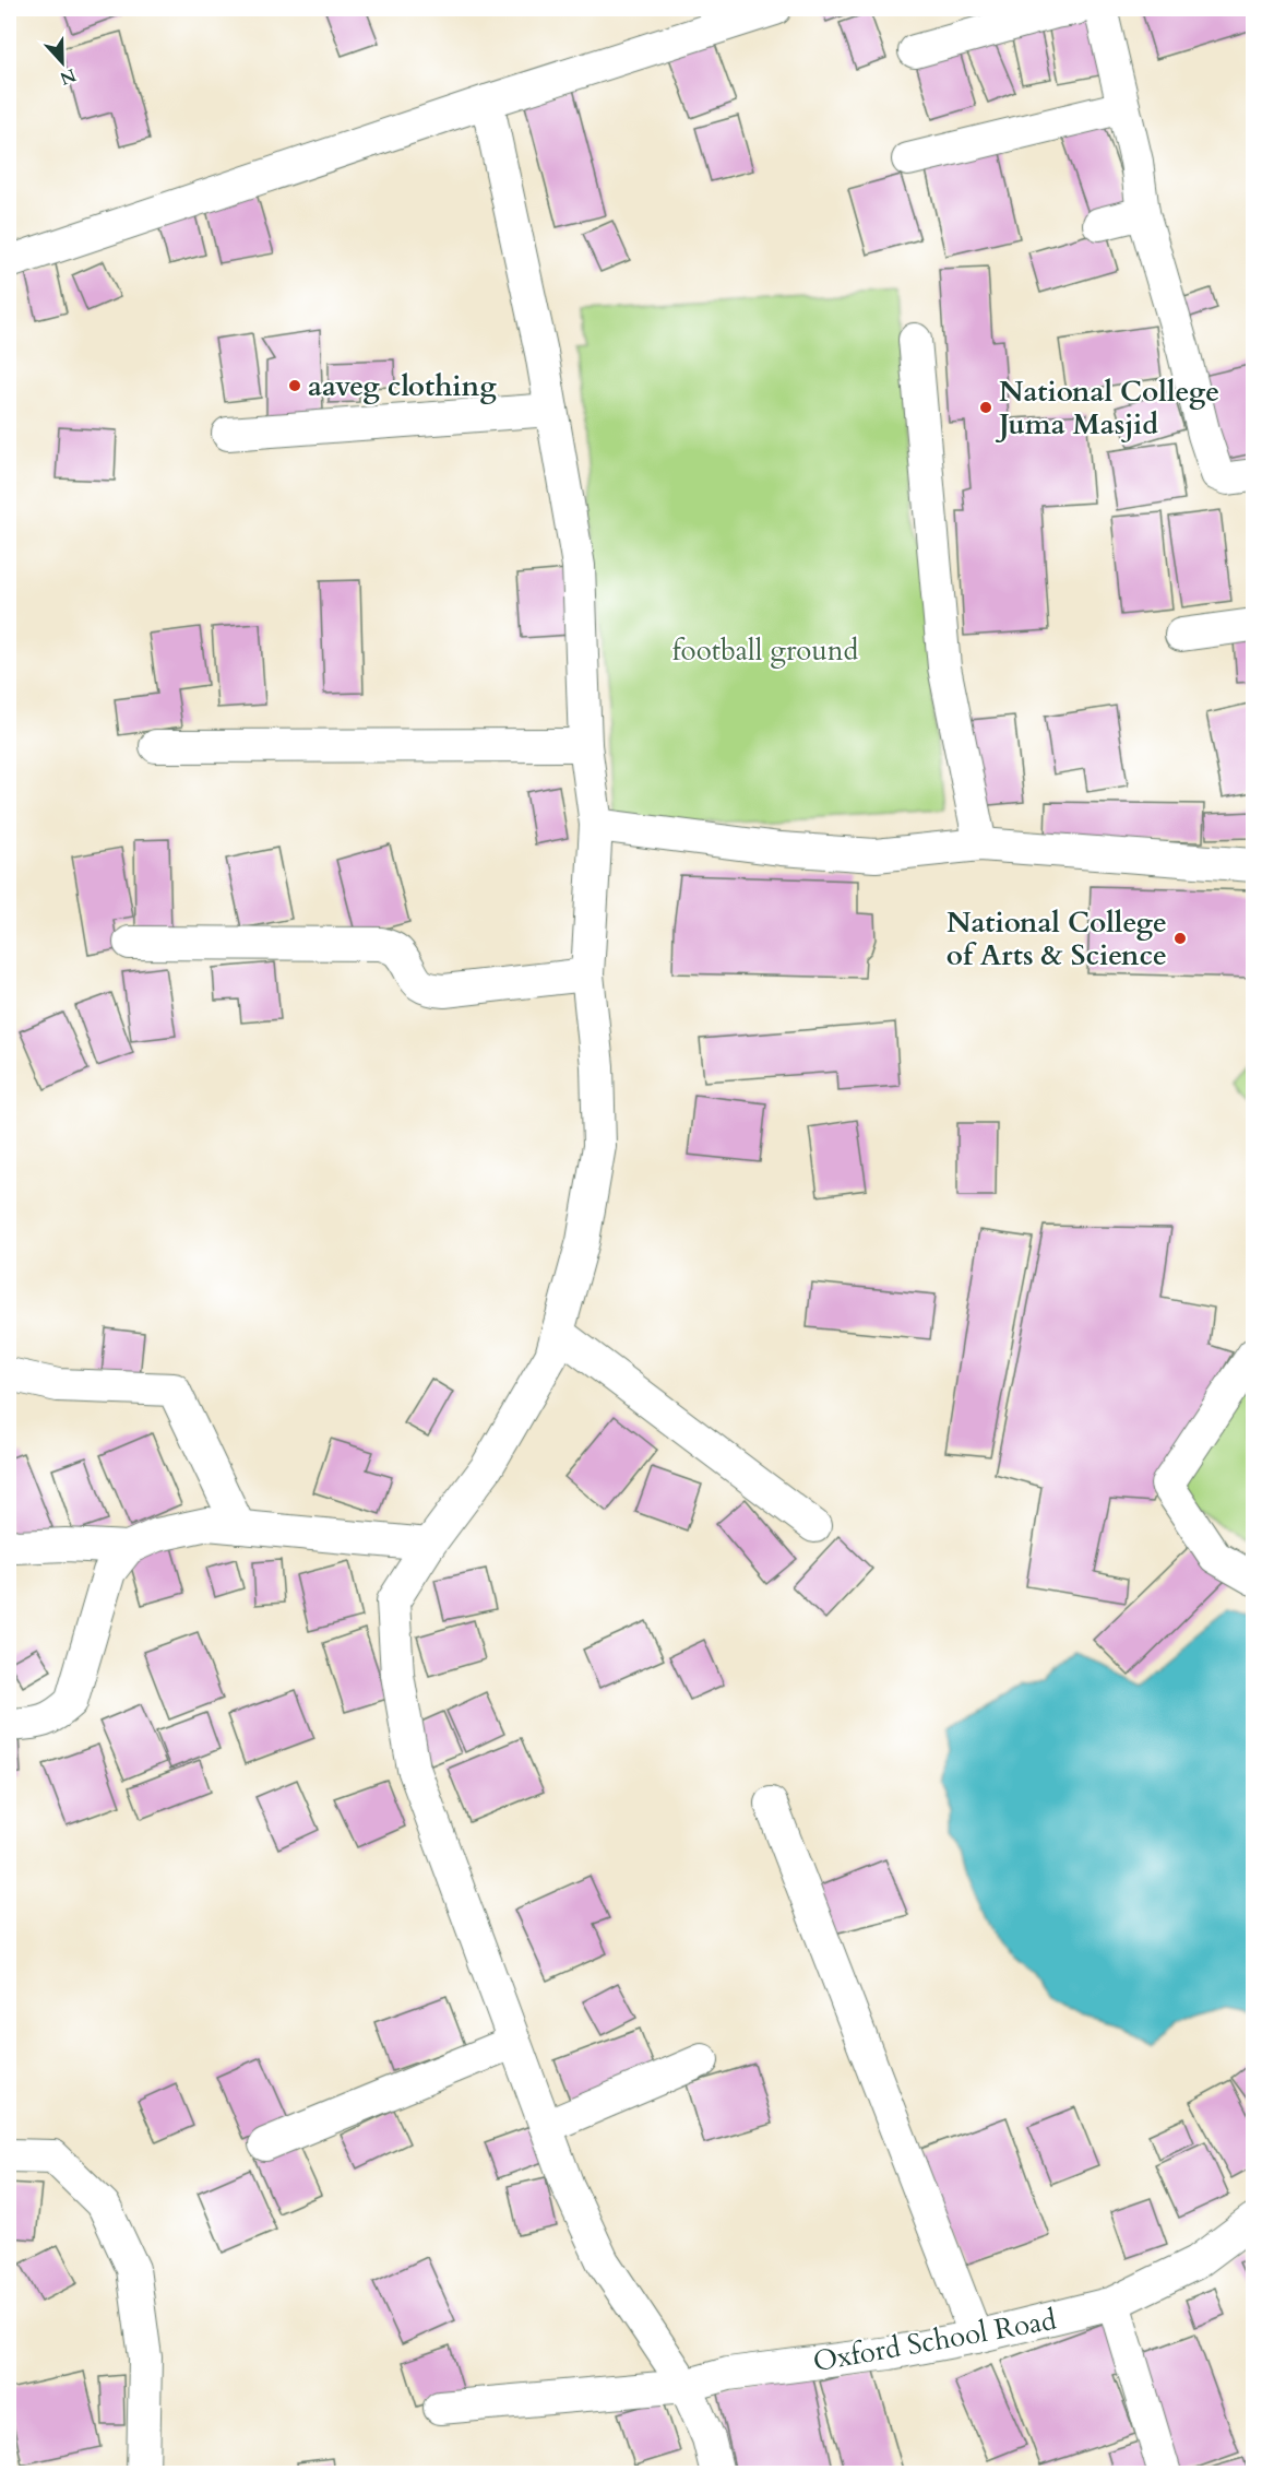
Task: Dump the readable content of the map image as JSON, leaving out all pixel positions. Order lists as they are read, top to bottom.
{
  "streets": {
    "street": ["Oxford School Road"]
  },
  "parks": ["football ground"],
  "places": ["aaveg clothing", "National College Juma Masjid", "National College of Arts & Science"],
  "north": "bottom"
}
